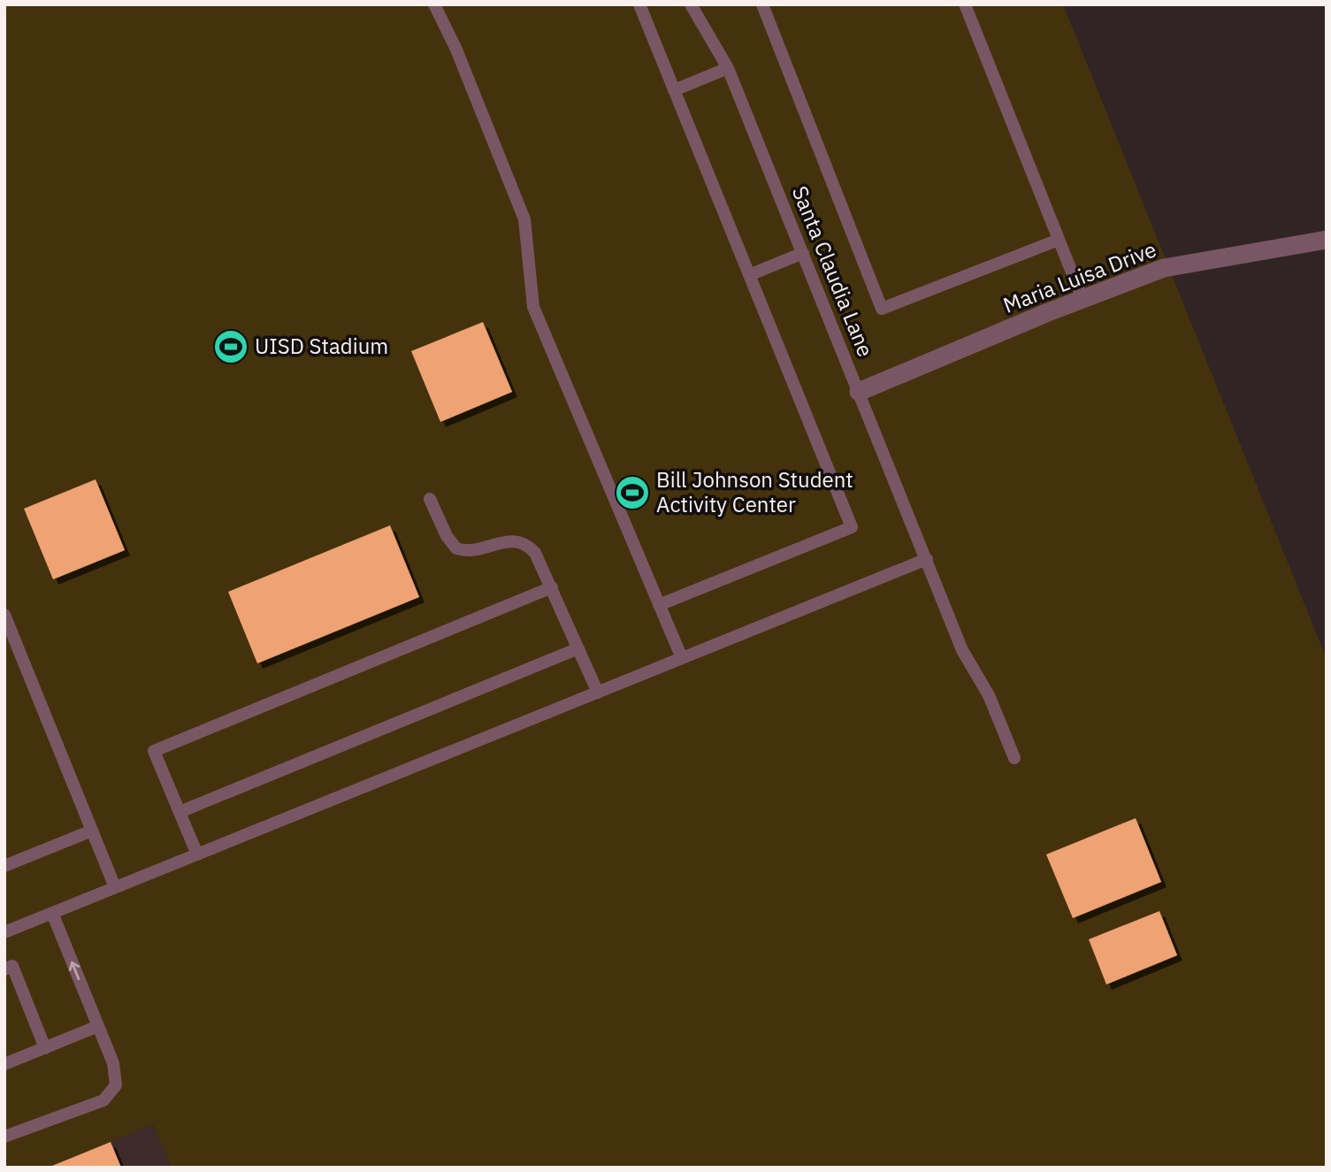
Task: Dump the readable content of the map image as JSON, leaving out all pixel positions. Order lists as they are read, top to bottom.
{
  "streets": {
    "street": ["Maria Luisa Drive"],
    "lane": ["Santa Claudia Lane"]
  },
  "crossings": [
    ["Santa Claudia Lane", "Maria Luisa Drive"]
  ],
  "places": {
    "sports": ["UISD Stadium", "Bill Johnson Student Activity Center"]
  }
}
